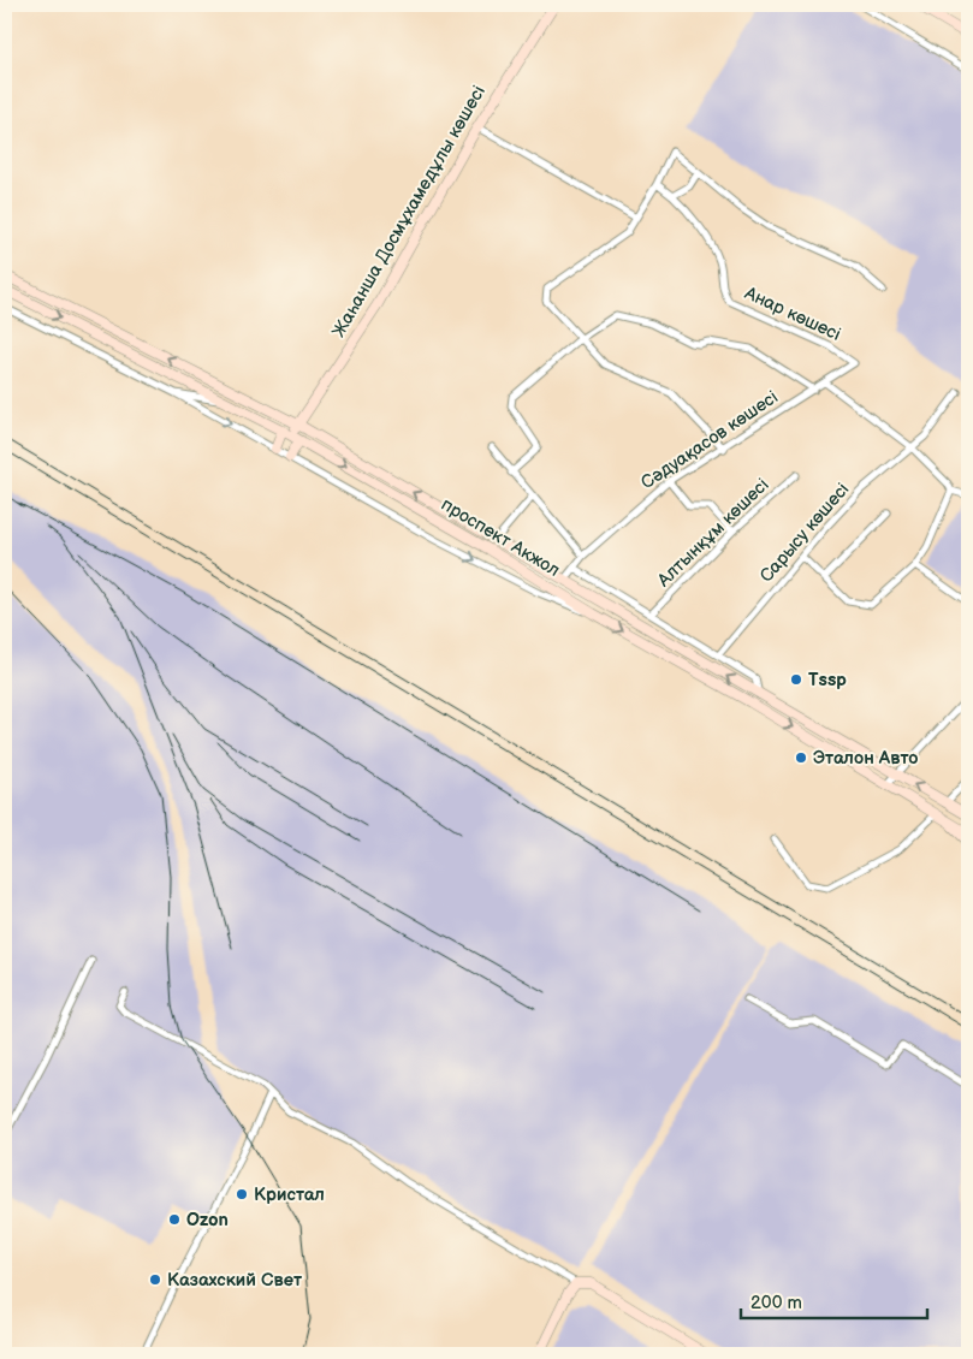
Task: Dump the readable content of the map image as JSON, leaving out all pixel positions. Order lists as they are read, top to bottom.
{
  "streets": {
    "main road": ["Жаһанша Досмұхамедұлы көшесі", "проспект Акжол"],
    "street": [
      "Анар көшесі",
      "Сәдуақасов көшесі",
      "Алтынқұм көшесі",
      "Сарысу көшесі"
    ]
  },
  "crossings": [
    ["Жаһанша Досмұхамедұлы көшесі", "проспект Акжол"],
    ["Анар көшесі", "Сәдуақасов көшесі"],
    ["Сәдуақасов көшесі", "проспект Акжол"]
  ],
  "places": [
    "Tssp",
    "Эталон Авто",
    "Кристал",
    "Ozon",
    "Казахский Свет"
  ],
  "scale_bar": "200 m"
}
